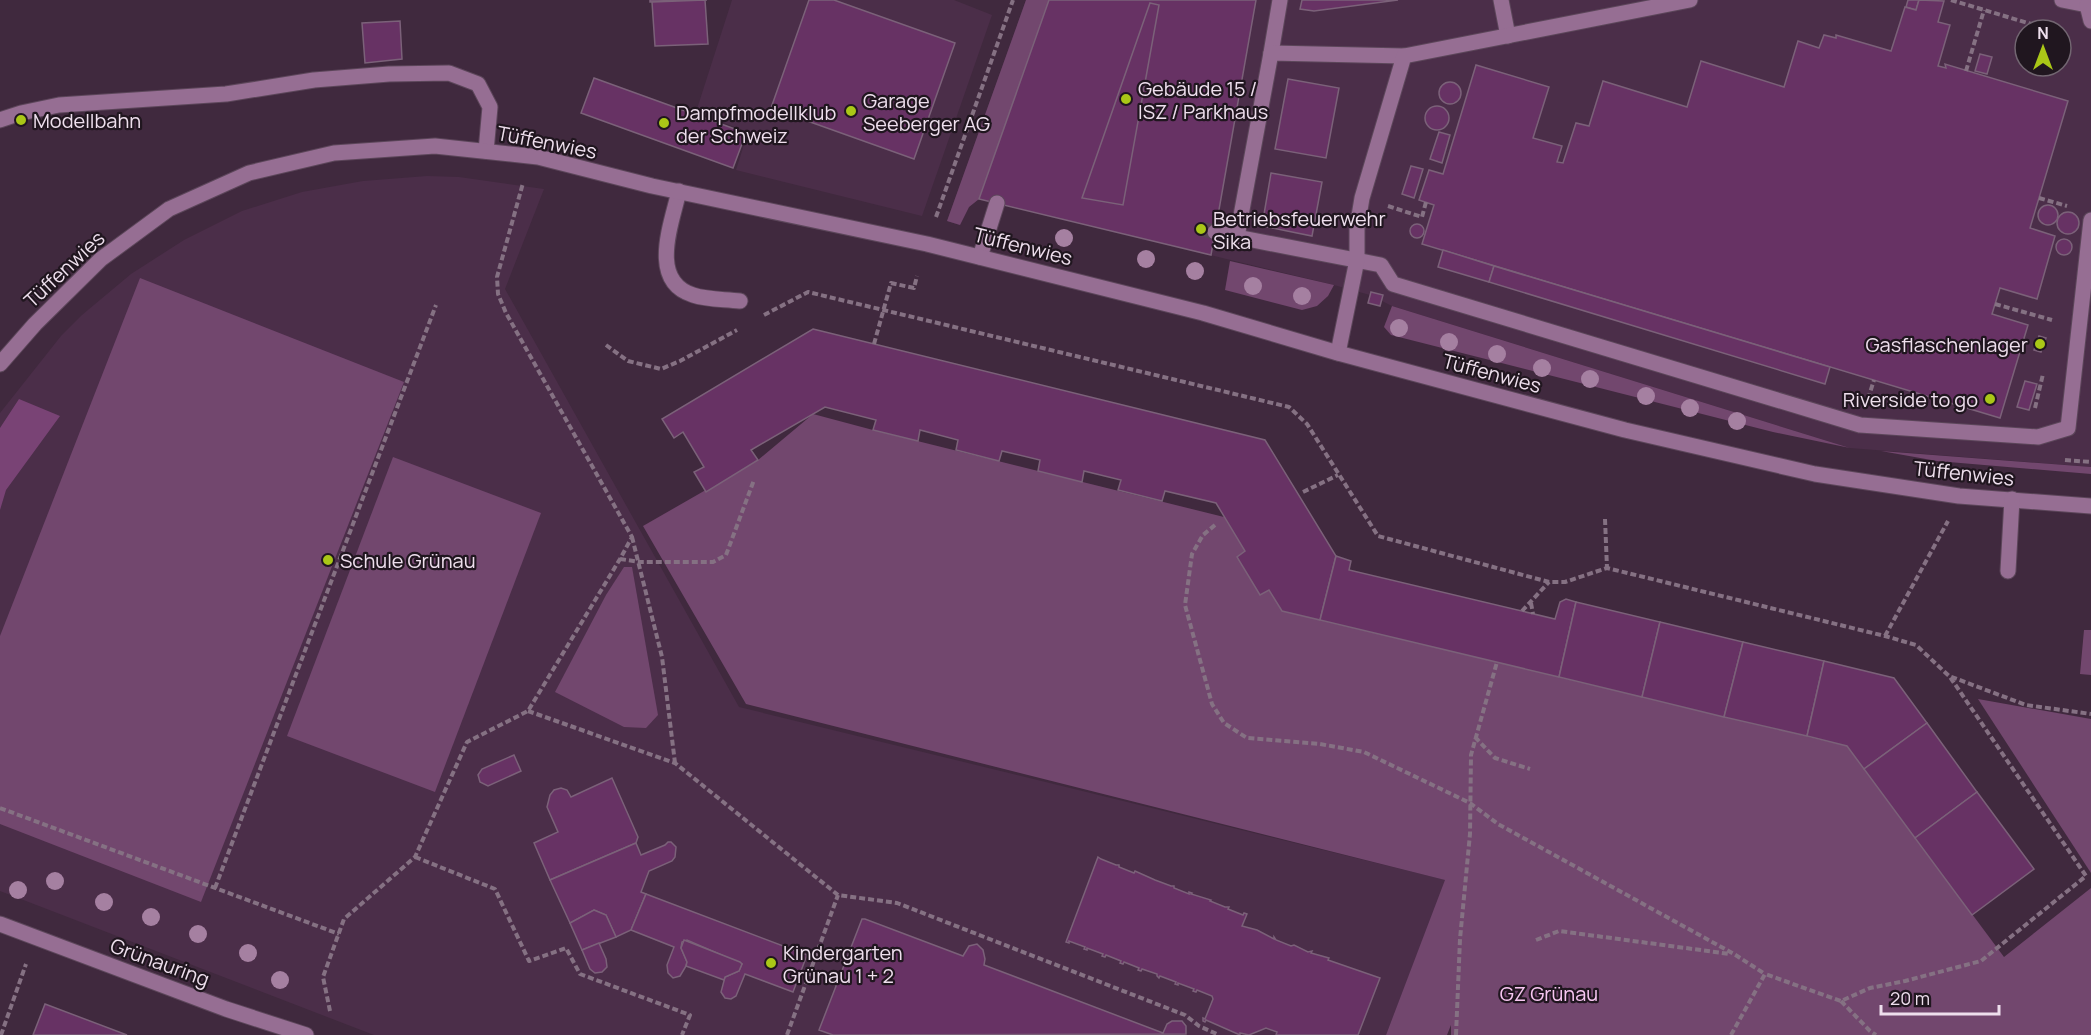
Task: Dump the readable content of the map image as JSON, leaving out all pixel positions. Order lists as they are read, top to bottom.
{
  "streets": {
    "street": ["Tüffenwies", "Grünauring"]
  },
  "parks": ["GZ Grünau"],
  "places": [
    "Gebäude 15 / ISZ / Parkhaus",
    "Garage Seeberger AG",
    "Modellbahn",
    "Dampfmodellklub der Schweiz",
    "Betriebsfeuerwehr Sika",
    "Gasflaschenlager",
    "Riverside to go",
    "Schule Grünau",
    "Kindergarten Grünau 1 + 2"
  ],
  "scale_bar": "20 m",
  "north": "top"
}
